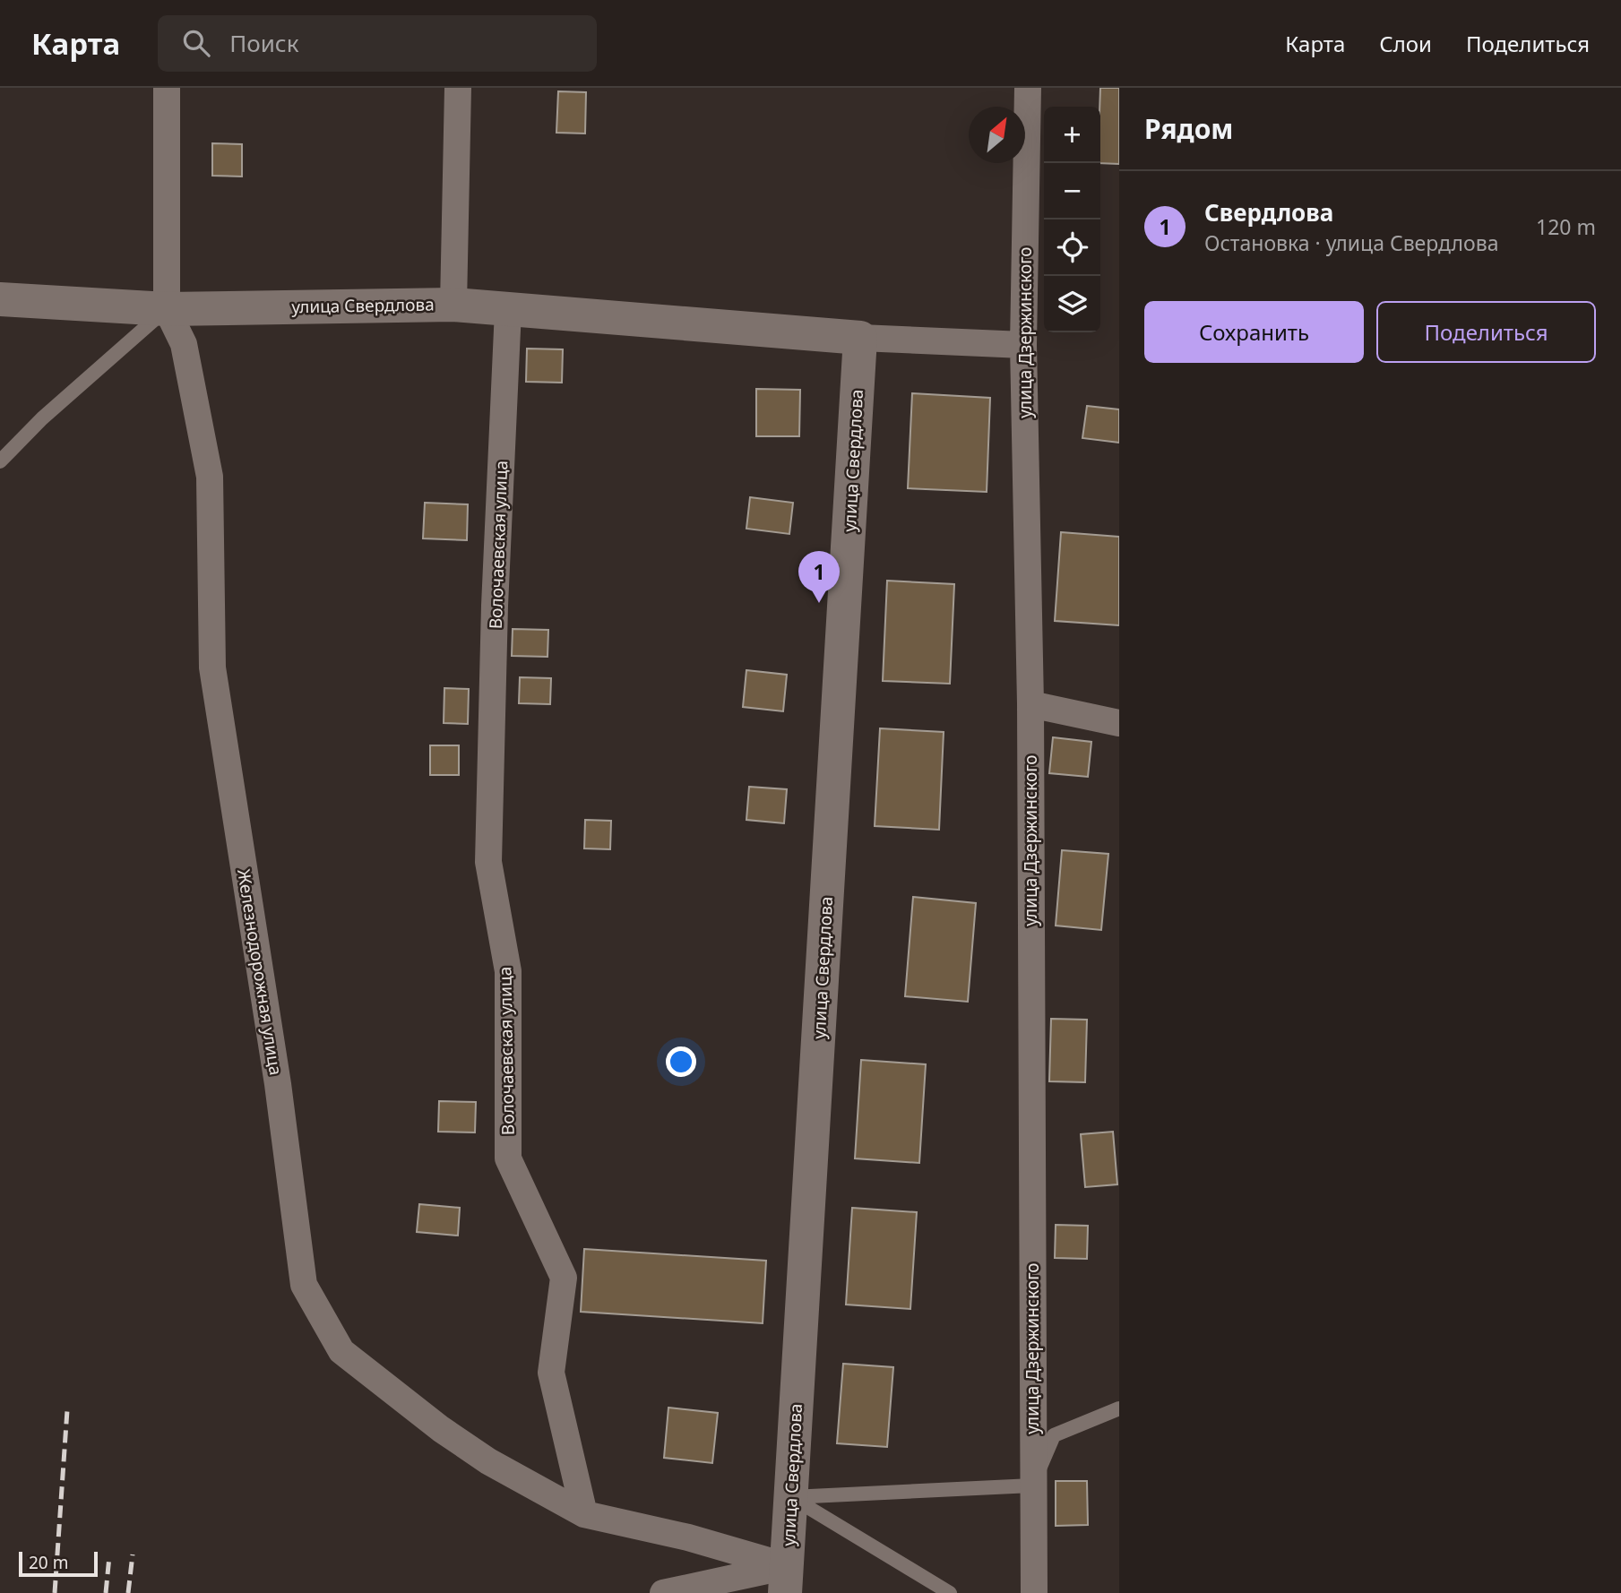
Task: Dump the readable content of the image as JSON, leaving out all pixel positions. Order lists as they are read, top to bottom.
{
  "streets": {
    "street": [
      "улица Свердлова",
      "улица Дзержинского",
      "Волочаевская улица",
      "Железнодорожная улица"
    ]
  },
  "crossings": [
    ["улица Свердлова", "Волочаевская улица"],
    ["улица Свердлова", "Железнодорожная улица"],
    ["Волочаевская улица", "Железнодорожная улица"]
  ],
  "scale_bar": "20 m",
  "north": "top right",
  "page": {
    "header": "Карта",
    "search": "Поиск",
    "nav": ["Карта", "Слои", "Поделиться"],
    "heading": "Рядом",
    "map_buttons": ["+", "−"],
    "list": [
      {
        "mark": "1",
        "name": "Свердлова",
        "note": "Остановка · улица Свердлова",
        "value": "120 m"
      }
    ],
    "buttons": ["Сохранить", "Поделиться"],
    "pins": "1",
    "scale": "20 m"
  }
}
